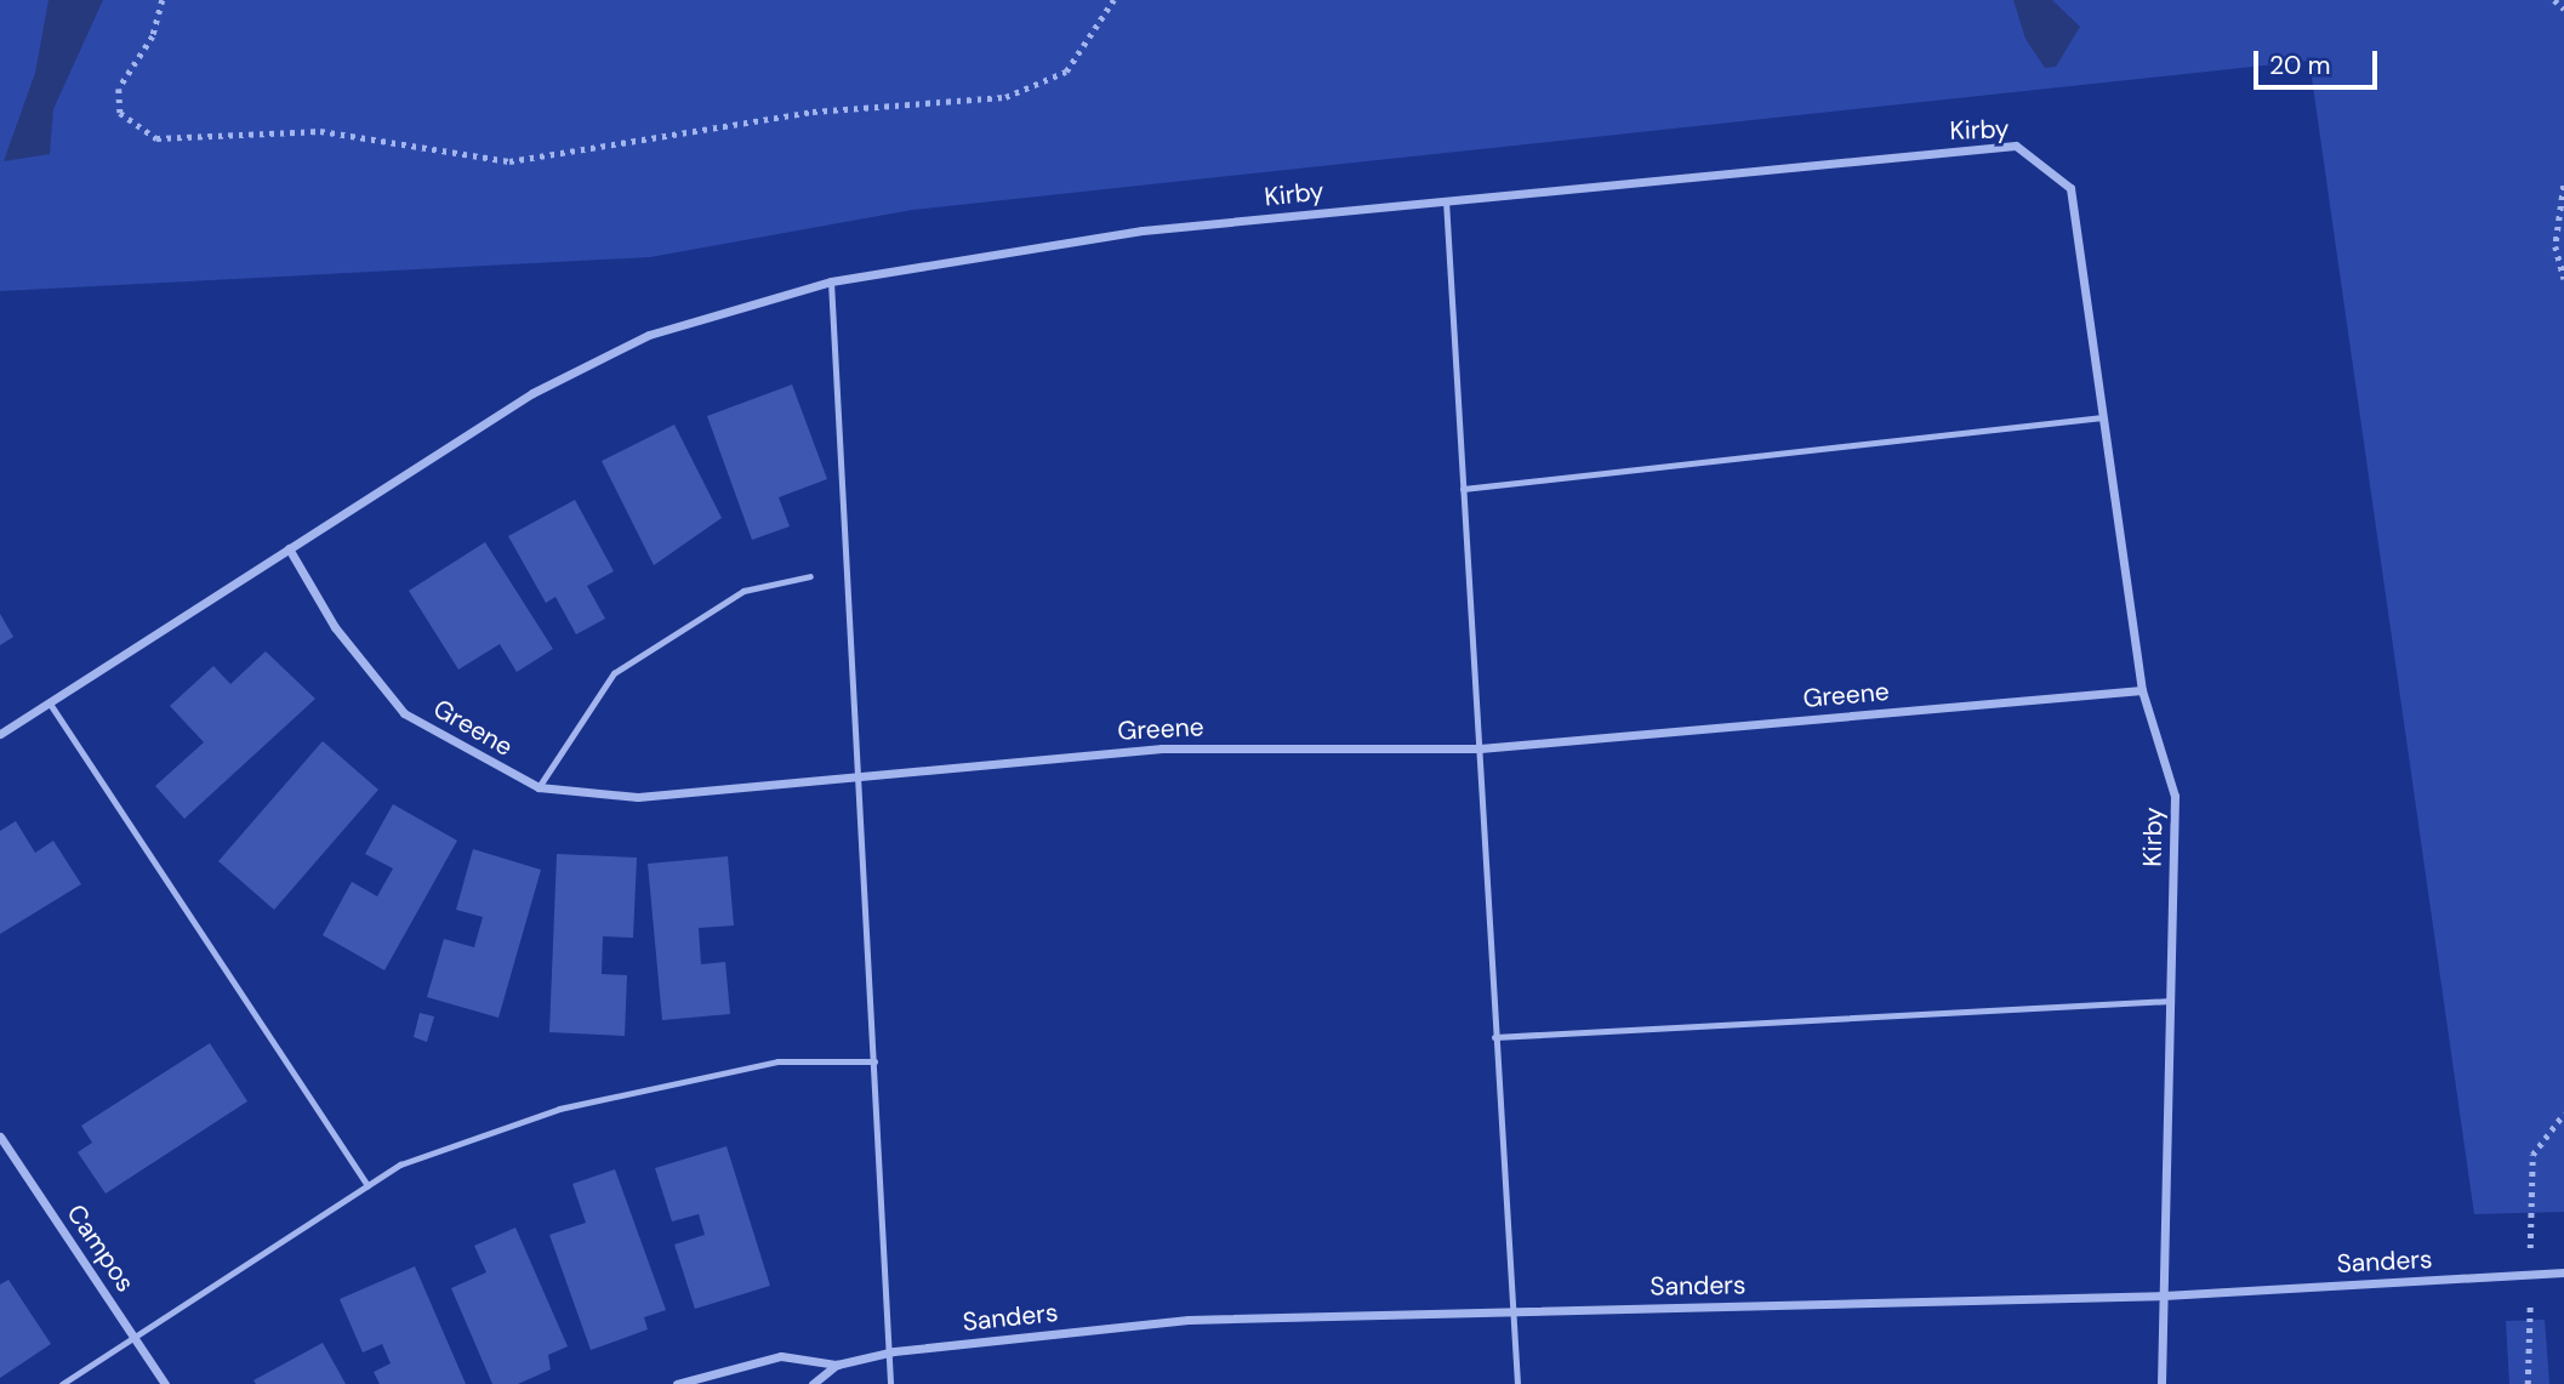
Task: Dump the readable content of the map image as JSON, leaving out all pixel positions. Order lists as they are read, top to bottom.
{
  "streets": {
    "street": [
      "Kirby",
      "Greene",
      "Campos",
      "Sanders"
    ]
  },
  "crossings": [
    ["Kirby", "Greene"],
    ["Kirby", "Sanders"]
  ],
  "scale_bar": "20 m"
}
